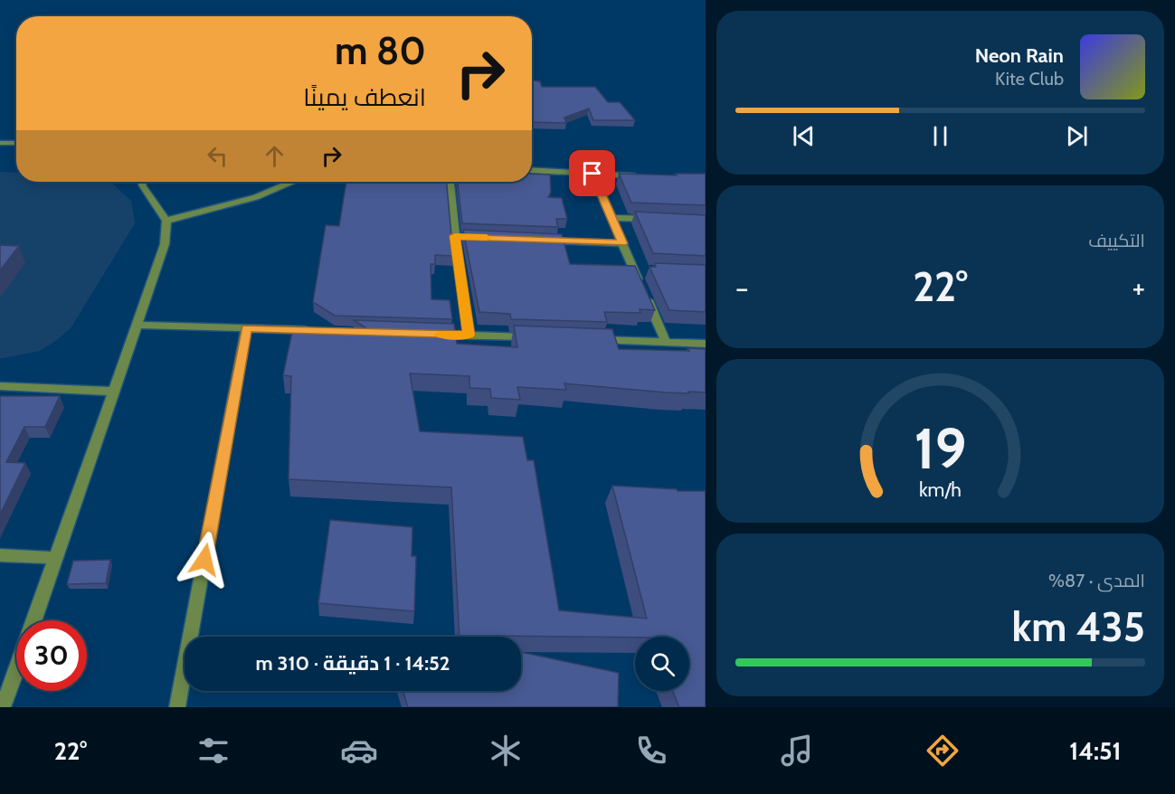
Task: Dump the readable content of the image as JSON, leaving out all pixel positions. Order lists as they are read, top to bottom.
{
  "page": {
    "turn": ["80 m", "انعطف يمينًا"],
    "song": ["Neon Rain", "Kite Club"],
    "tile": [
      "التكييف",
      ["المدى · 87%", "435 km"]
    ],
    "heat": ["−", "22°", "+"],
    "limit": "30",
    "trip": "14:52 · 1 دقيقة · 310 m",
    "tabs": ["14:51", "22°"],
    "gauge": ["19", "km/h"]
  }
}
